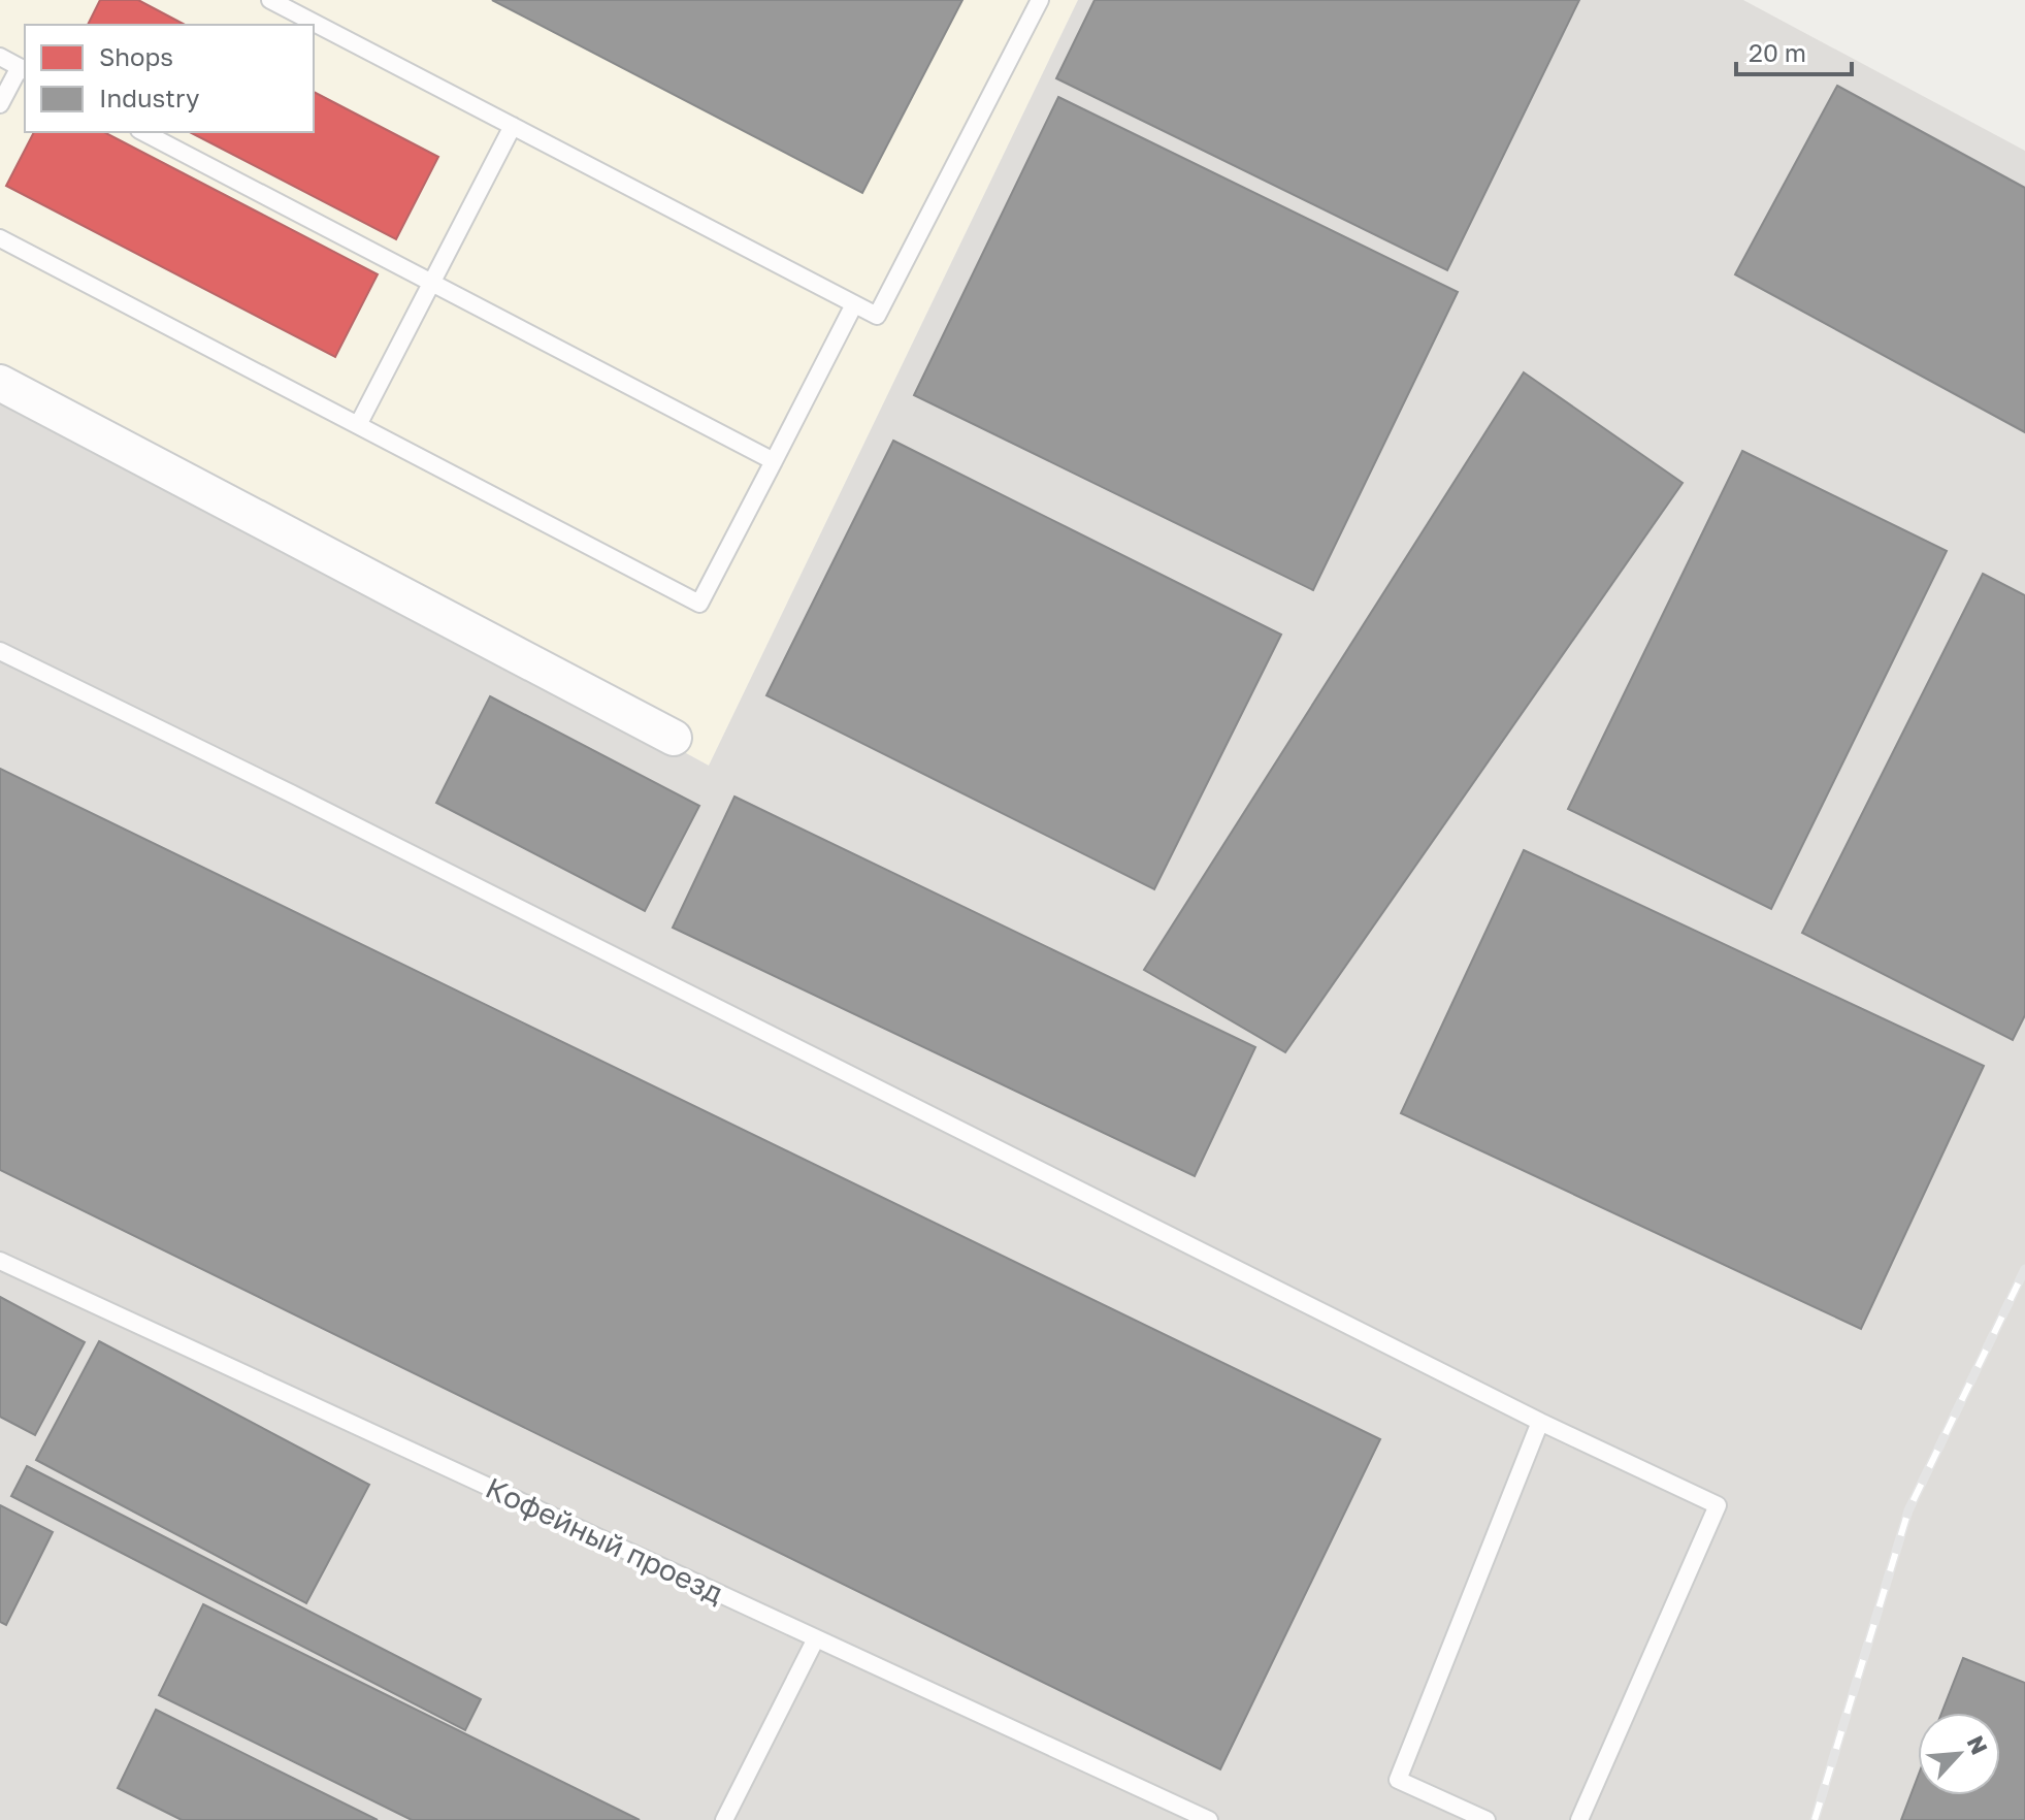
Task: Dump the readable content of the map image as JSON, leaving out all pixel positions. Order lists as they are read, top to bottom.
{
  "streets": {
    "lane": ["Кофейный проезд"]
  },
  "legend": ["Shops", "Industry"],
  "scale_bar": "20 m",
  "north": "top right"
}
